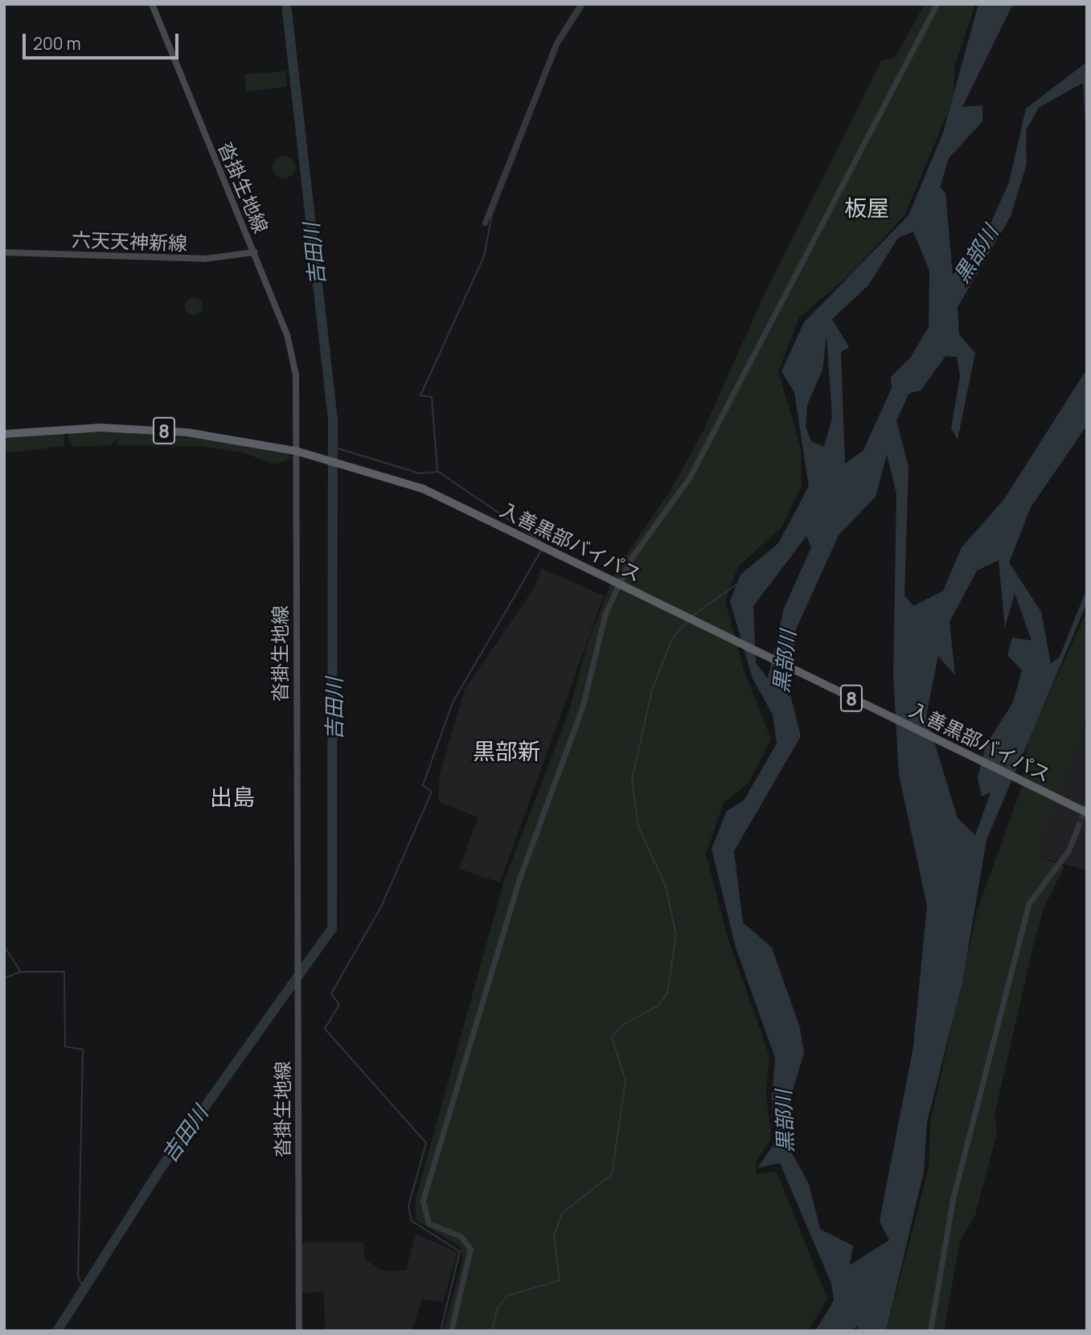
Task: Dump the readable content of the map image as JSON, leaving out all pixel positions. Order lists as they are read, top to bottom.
{
  "streets": {
    "highway": ["8", "入善黒部バイパス"],
    "main road": ["沓掛生地線", "六天天神新線"]
  },
  "crossings": [
    ["沓掛生地線", "六天天神新線"],
    ["沓掛生地線", "入善黒部バイパス"]
  ],
  "districts": ["板屋", "黒部新", "出島"],
  "water": ["吉田川", "黒部川"],
  "scale_bar": "200 m"
}
